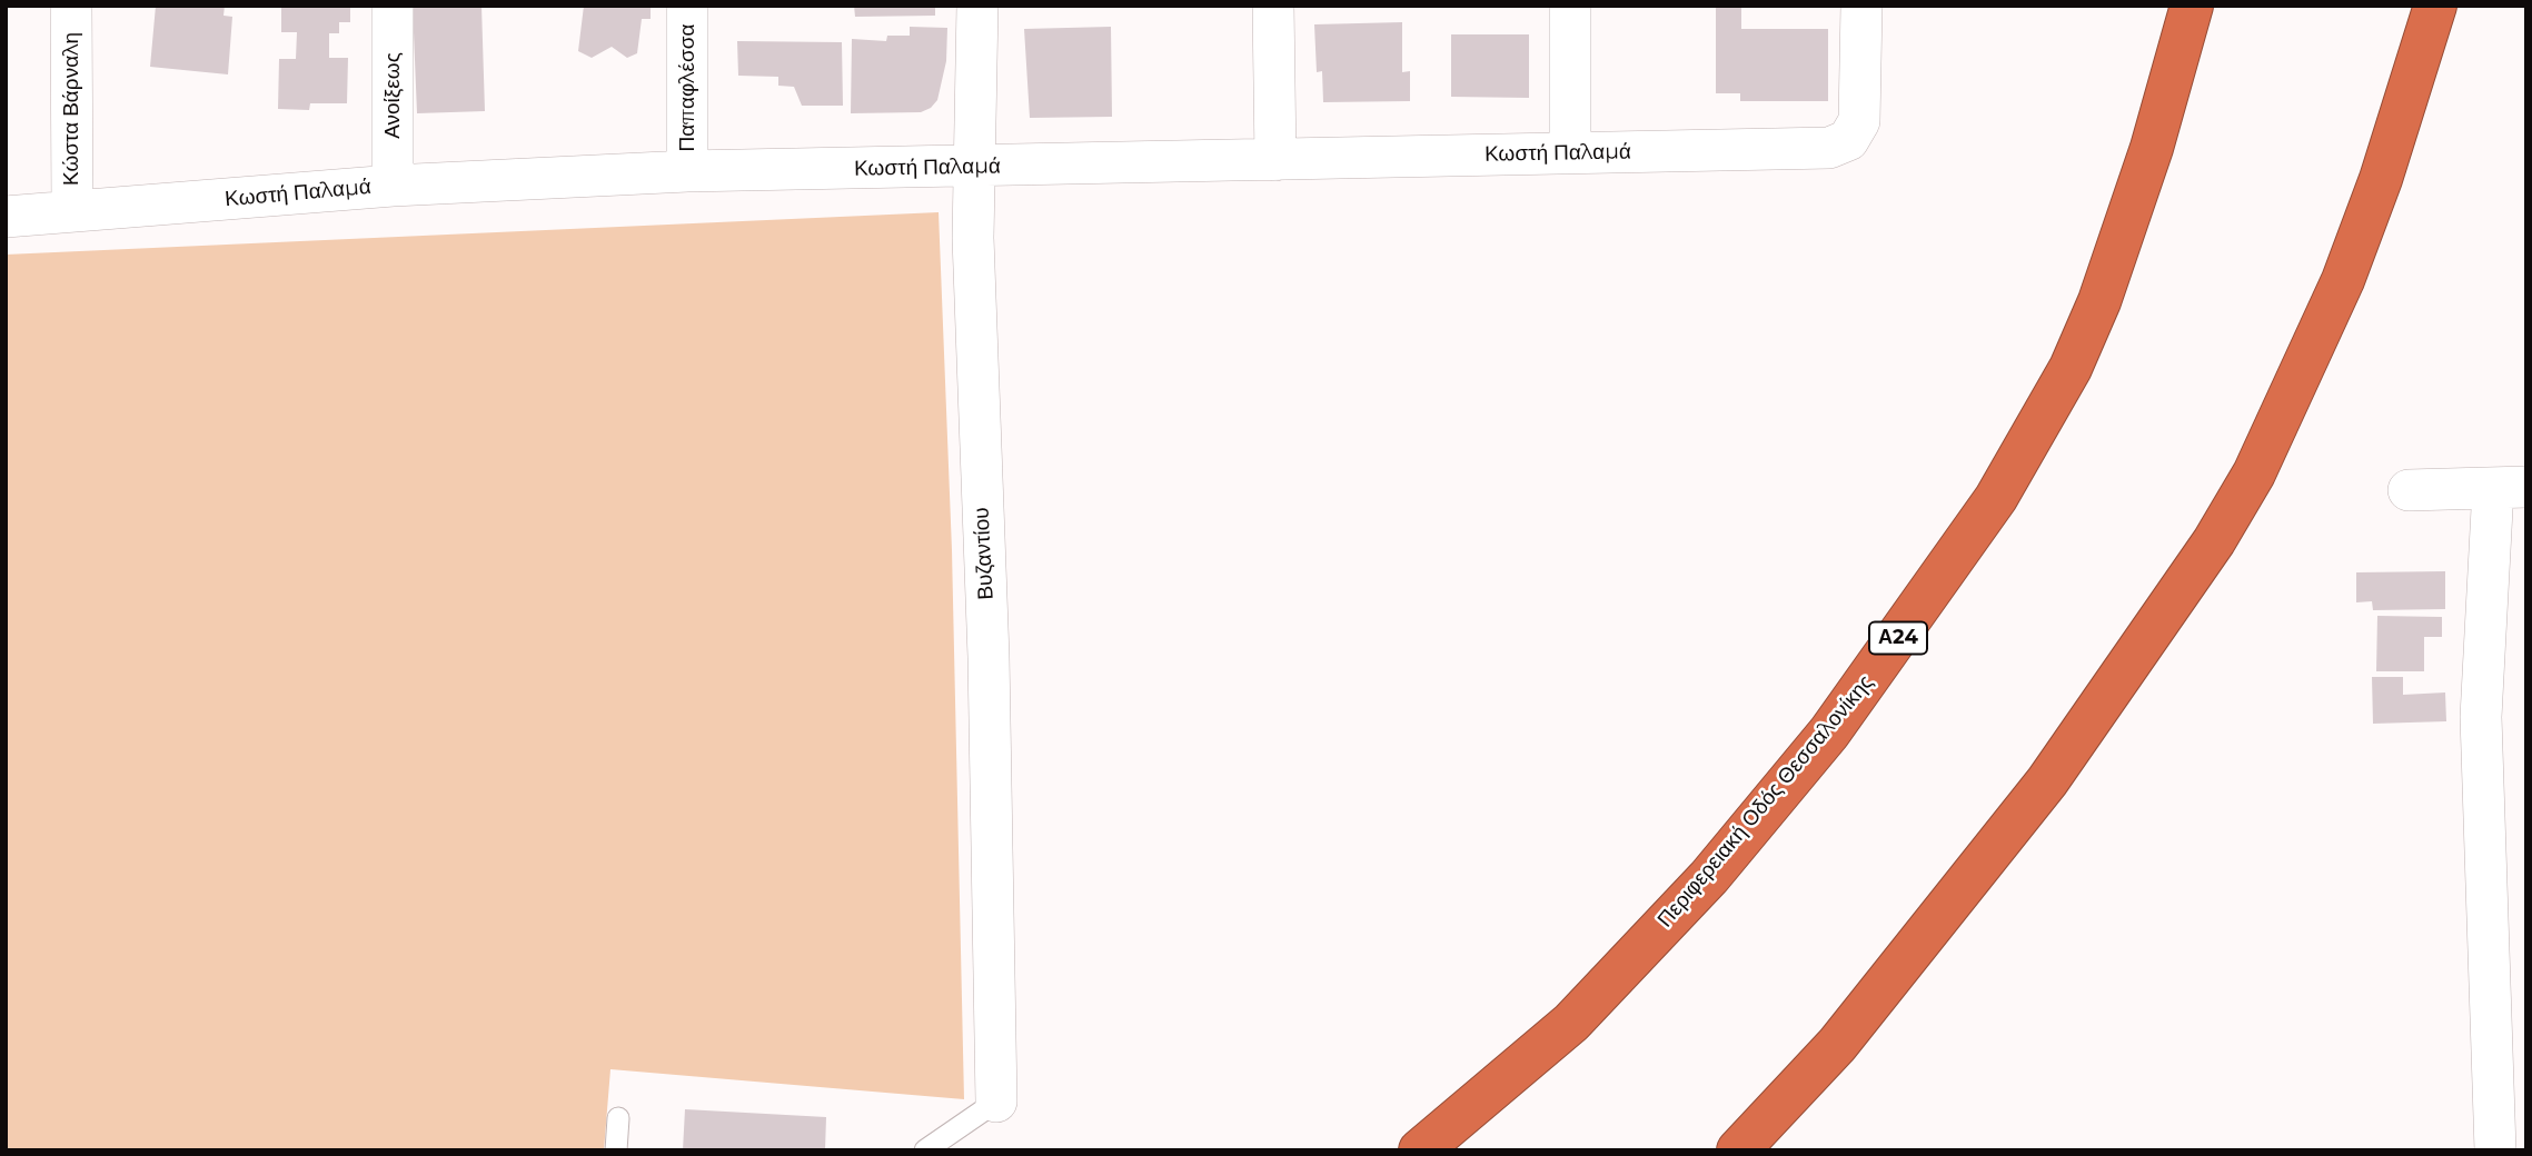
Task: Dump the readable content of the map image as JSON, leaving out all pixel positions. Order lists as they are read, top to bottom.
{
  "streets": {
    "highway": ["Α24", "Περιφερειακή Οδός Θεσσαλονίκης"],
    "street": [
      "Παπαφλέσσα",
      "Ανοίξεως",
      "Κώστα Βάρναλη",
      "Κωστή Παλαμά",
      "Βυζαντίου"
    ]
  },
  "crossings": [
    ["Παπαφλέσσα", "Κωστή Παλαμά"],
    ["Ανοίξεως", "Κωστή Παλαμά"],
    ["Κώστα Βάρναλη", "Κωστή Παλαμά"],
    ["Κωστή Παλαμά", "Βυζαντίου"]
  ]
}
